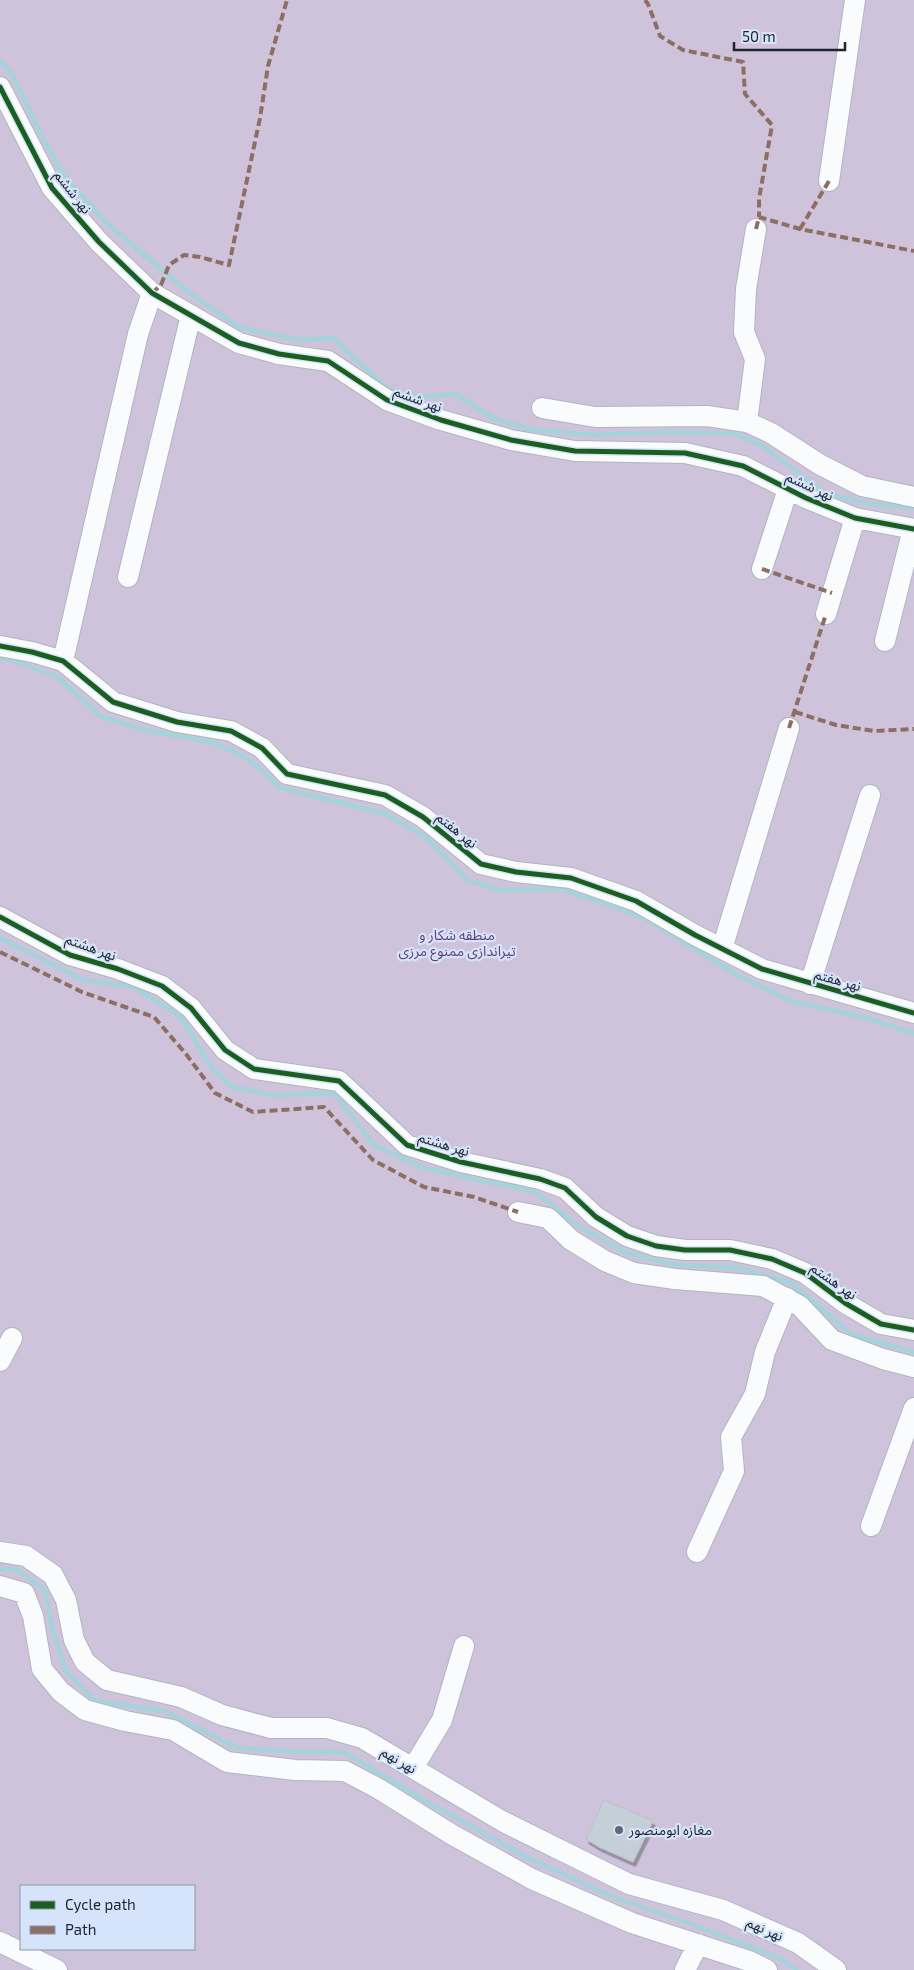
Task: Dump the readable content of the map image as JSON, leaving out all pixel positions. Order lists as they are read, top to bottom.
{
  "streets": {
    "street": [
      "نهر ششم",
      "نهر هفتم",
      "نهر هشتم",
      "نهر نهم"
    ]
  },
  "parks": ["منطقه شکار و تیراندازی ممنوع مرزی"],
  "places": ["مغازه ابومنصور"],
  "legend": ["Cycle path", "Path"],
  "scale_bar": "50 m"
}
